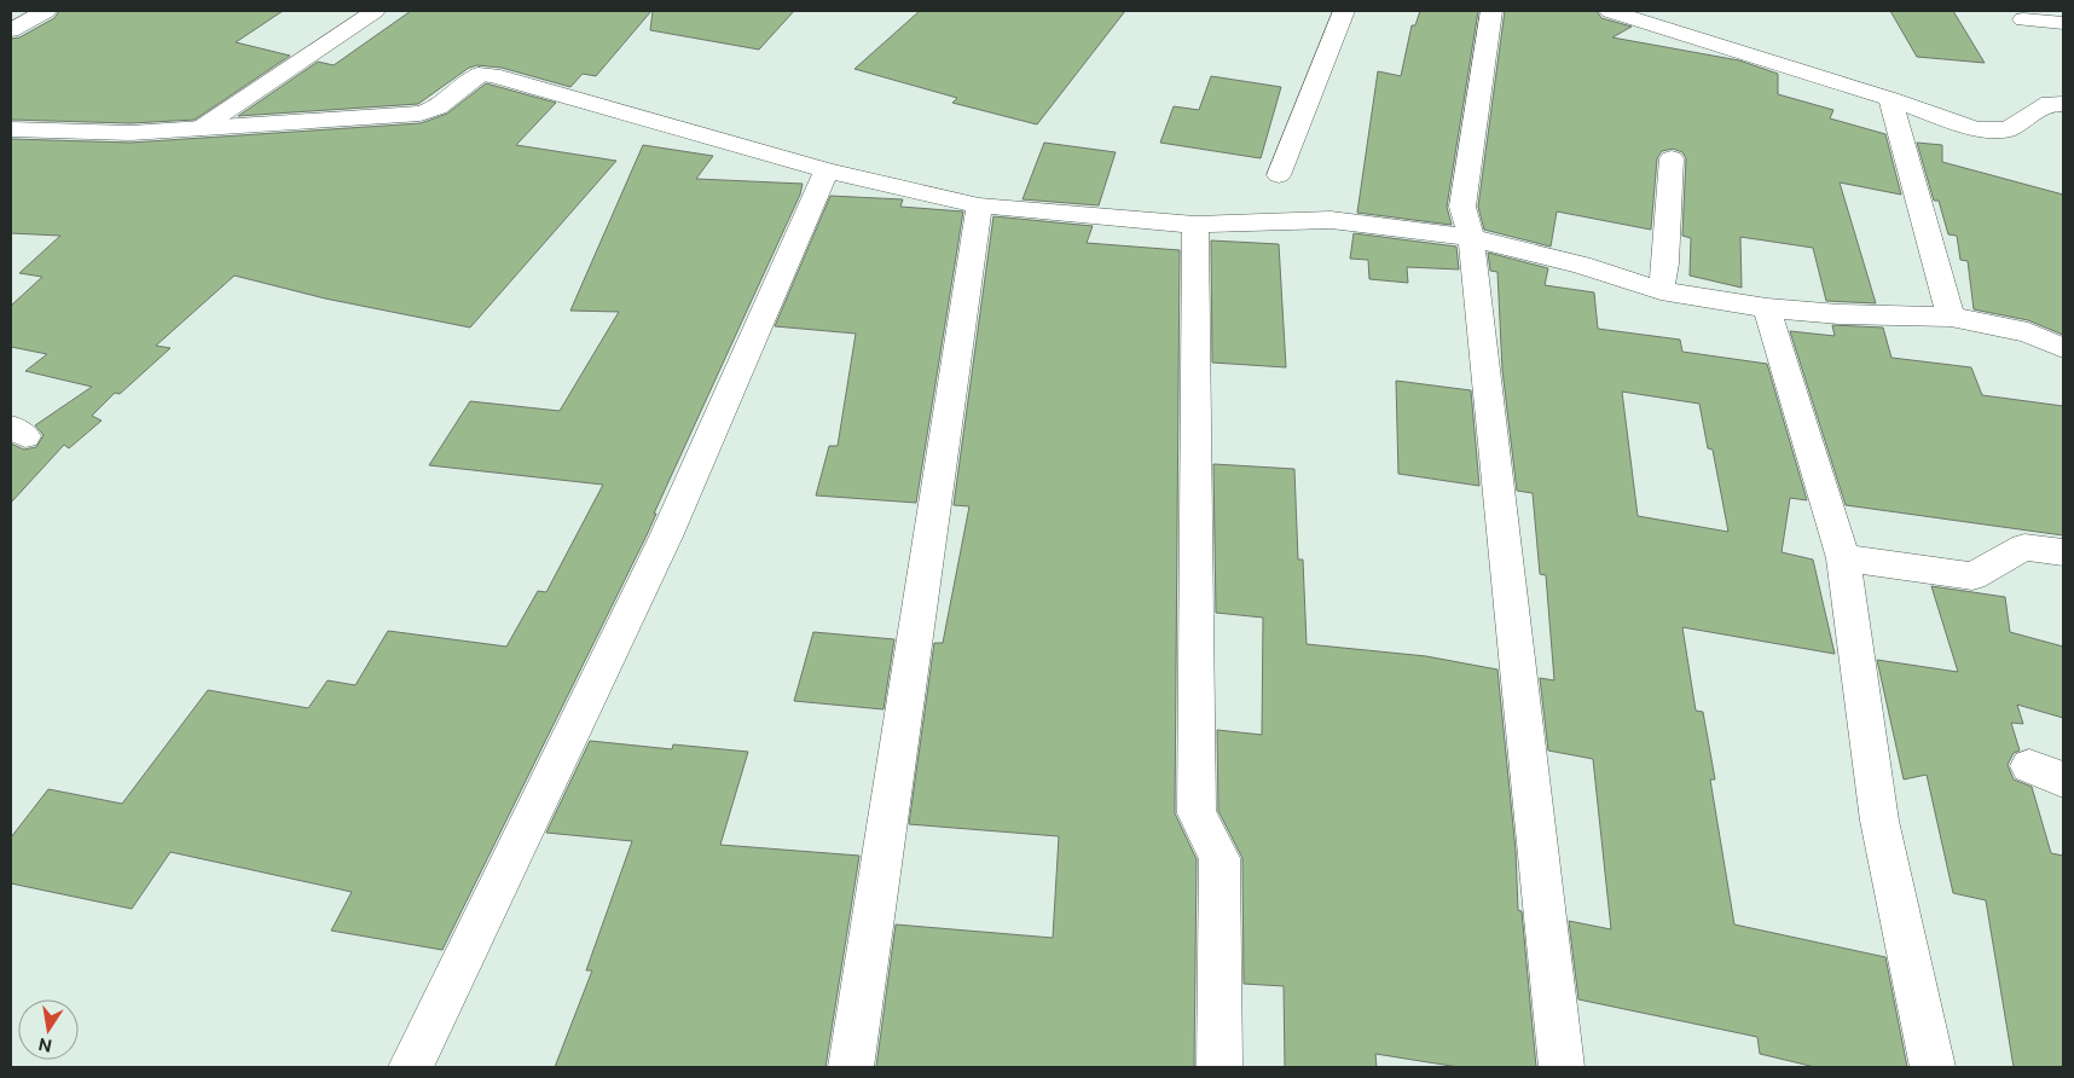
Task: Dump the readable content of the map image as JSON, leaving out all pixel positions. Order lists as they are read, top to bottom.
{
  "north": "bottom"
}
